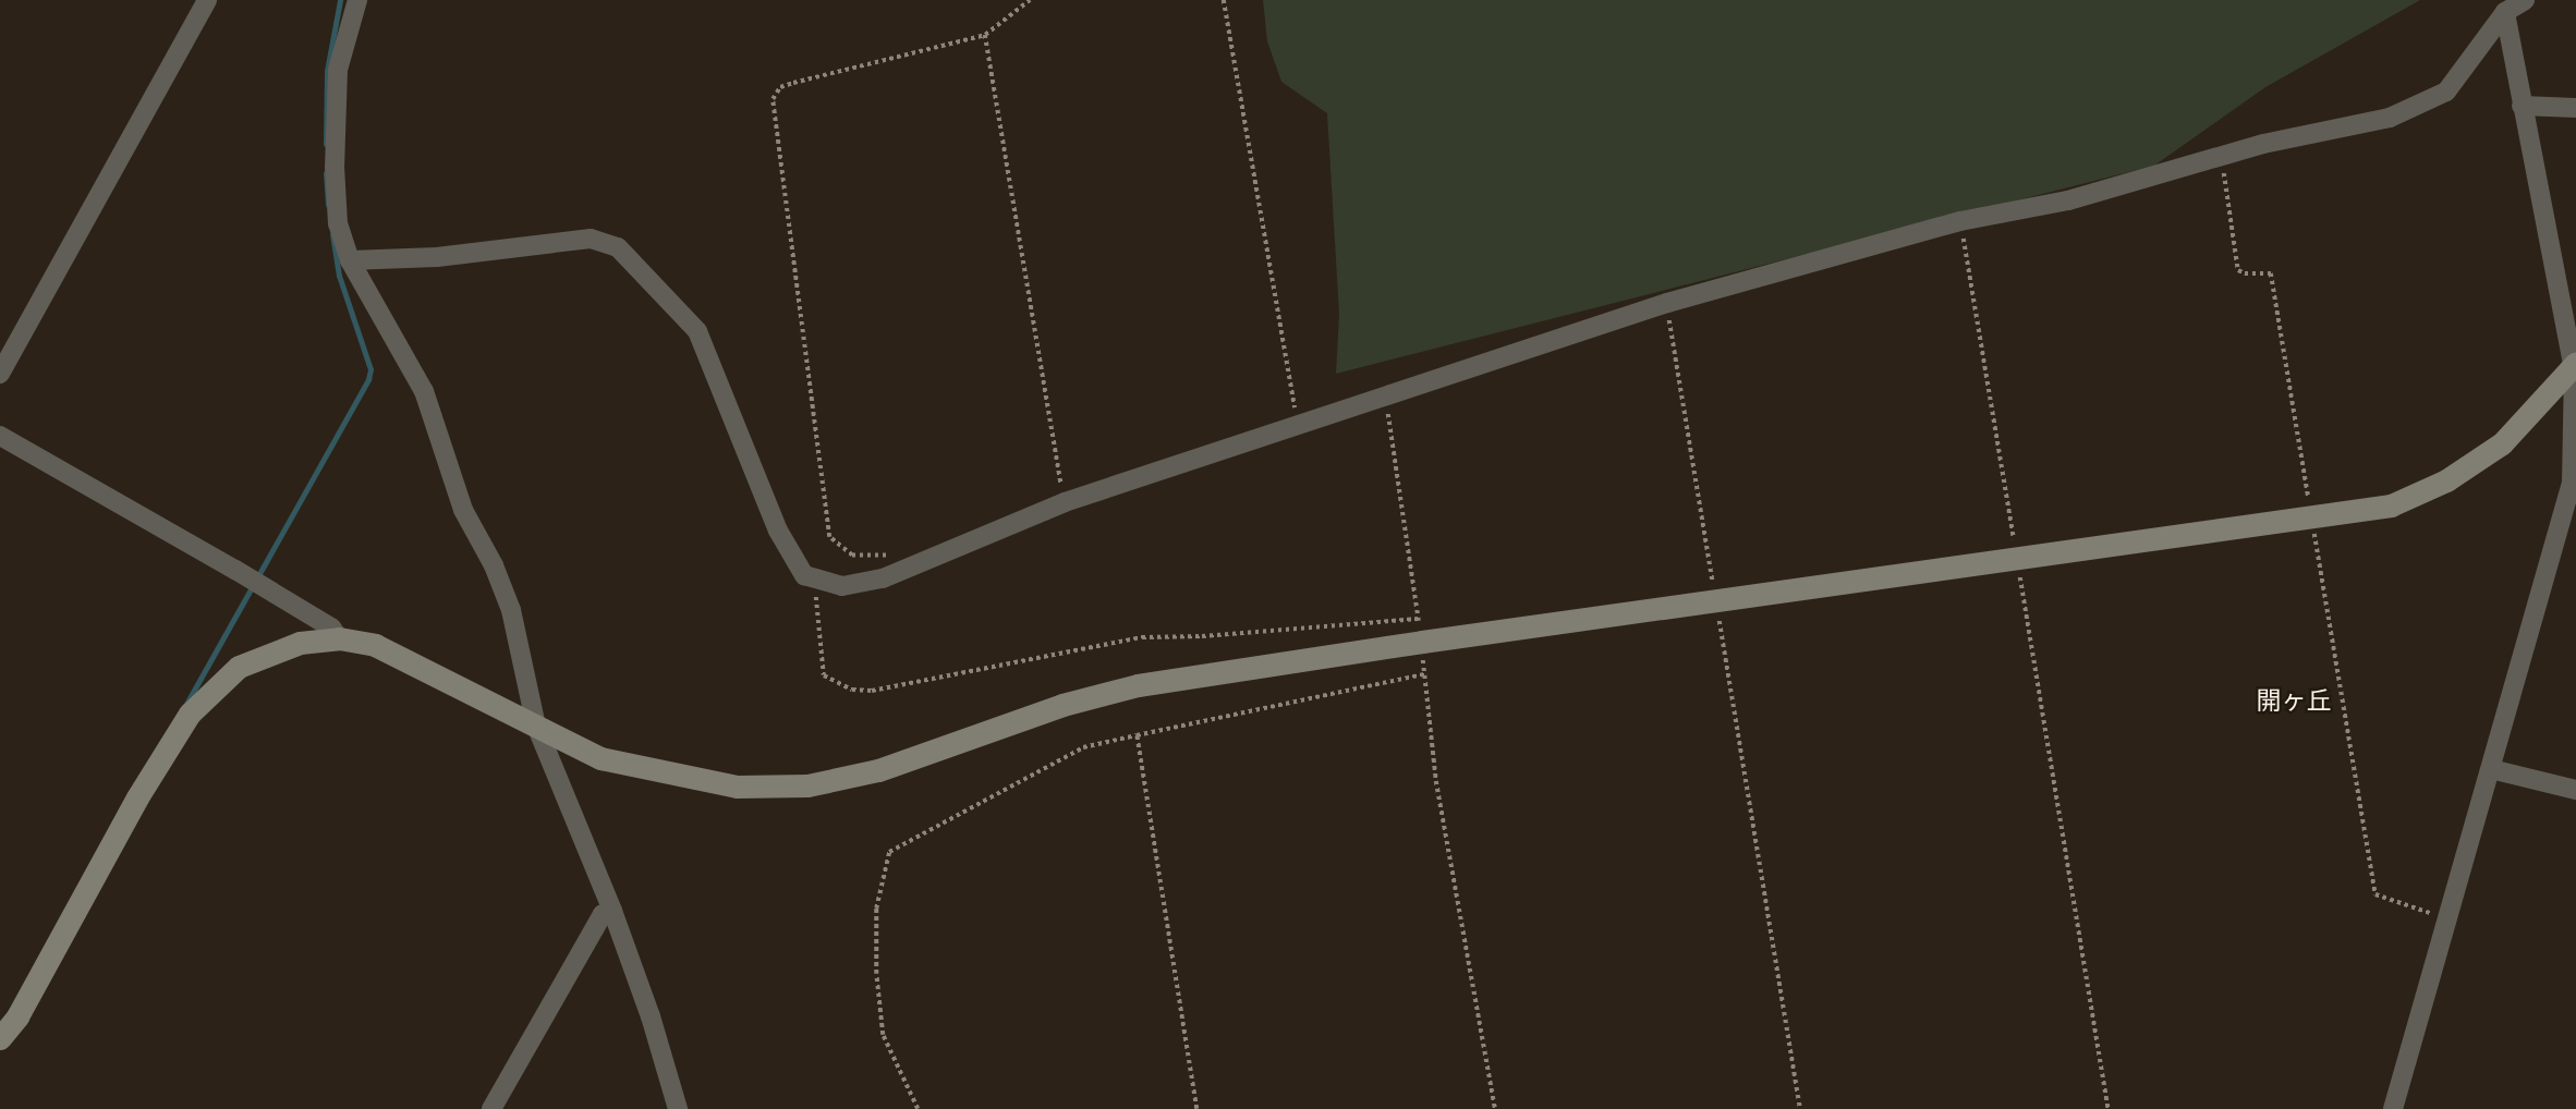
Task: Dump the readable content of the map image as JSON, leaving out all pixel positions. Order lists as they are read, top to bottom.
{
  "districts": ["開ヶ丘"]
}
